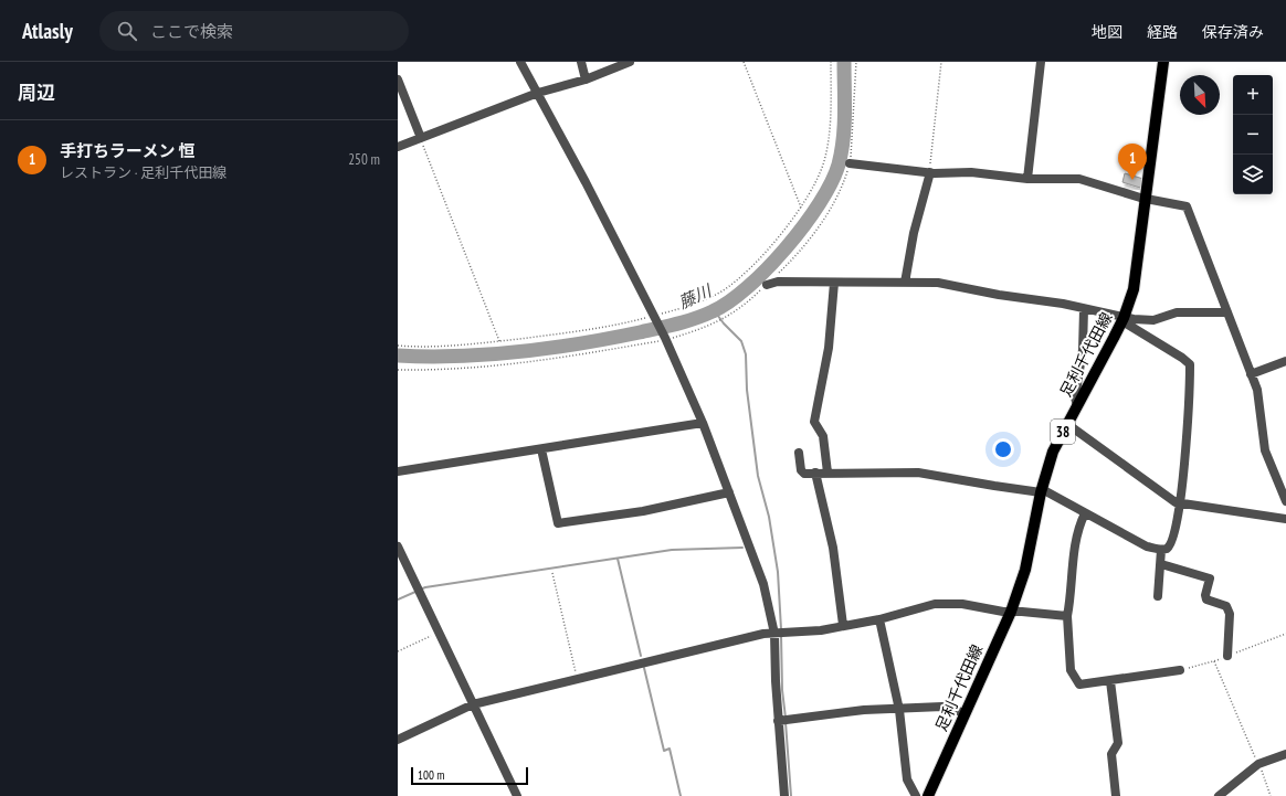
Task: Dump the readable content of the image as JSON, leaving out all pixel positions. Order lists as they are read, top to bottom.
{
  "streets": {
    "main road": ["足利千代田線", "38"]
  },
  "water": ["藤川"],
  "scale_bar": "100 m",
  "north": "bottom right",
  "page": {
    "header": "Atlasly",
    "search": "ここで検索",
    "nav": ["地図", "経路", "保存済み"],
    "heading": "周辺",
    "map_buttons": ["+", "−"],
    "list": [
      {
        "mark": "1",
        "name": "手打ちラーメン 恒",
        "note": "レストラン · 足利千代田線",
        "value": "250 m"
      }
    ],
    "pins": "1",
    "scale": "100 m"
  }
}
